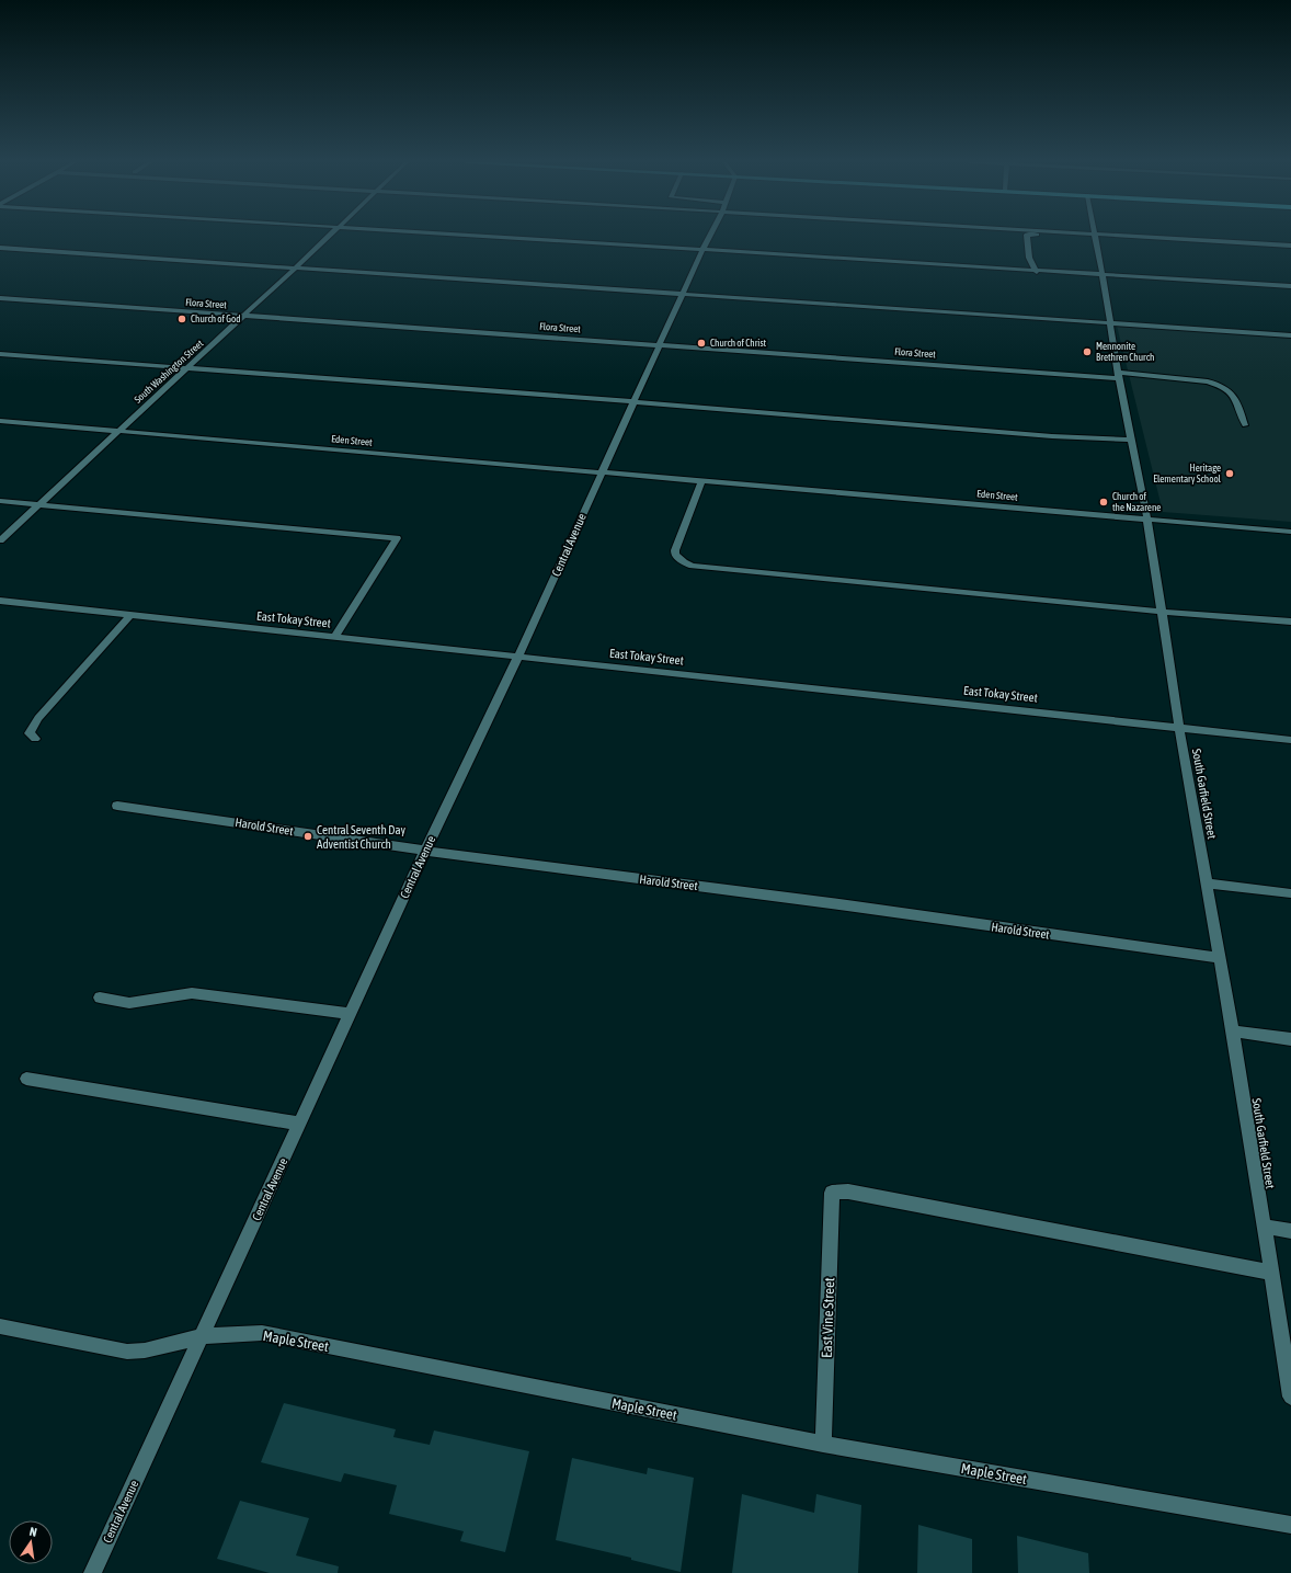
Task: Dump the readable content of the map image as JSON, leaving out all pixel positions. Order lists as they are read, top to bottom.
{
  "streets": {
    "street": [
      "Flora Street",
      "South Washington Street",
      "Eden Street",
      "Central Avenue",
      "East Tokay Street",
      "South Garfield Street",
      "Harold Street",
      "East Vine Street",
      "Maple Street"
    ]
  },
  "crossings": [
    ["Flora Street", "South Washington Street"],
    ["Flora Street", "Central Avenue"],
    ["Flora Street", "South Garfield Street"],
    ["South Washington Street", "Eden Street"],
    ["Eden Street", "Central Avenue"],
    ["Eden Street", "South Garfield Street"],
    ["Central Avenue", "East Tokay Street"],
    ["Central Avenue", "Harold Street"],
    ["Central Avenue", "Maple Street"],
    ["East Tokay Street", "South Garfield Street"],
    ["South Garfield Street", "Harold Street"],
    ["South Garfield Street", "East Vine Street"],
    ["East Vine Street", "Maple Street"]
  ],
  "places": [
    "Church of God",
    "Church of Christ",
    "Mennonite Brethren Church",
    "Heritage Elementary School",
    "Church of the Nazarene",
    "Central Seventh Day Adventist Church"
  ],
  "north": "top"
}
